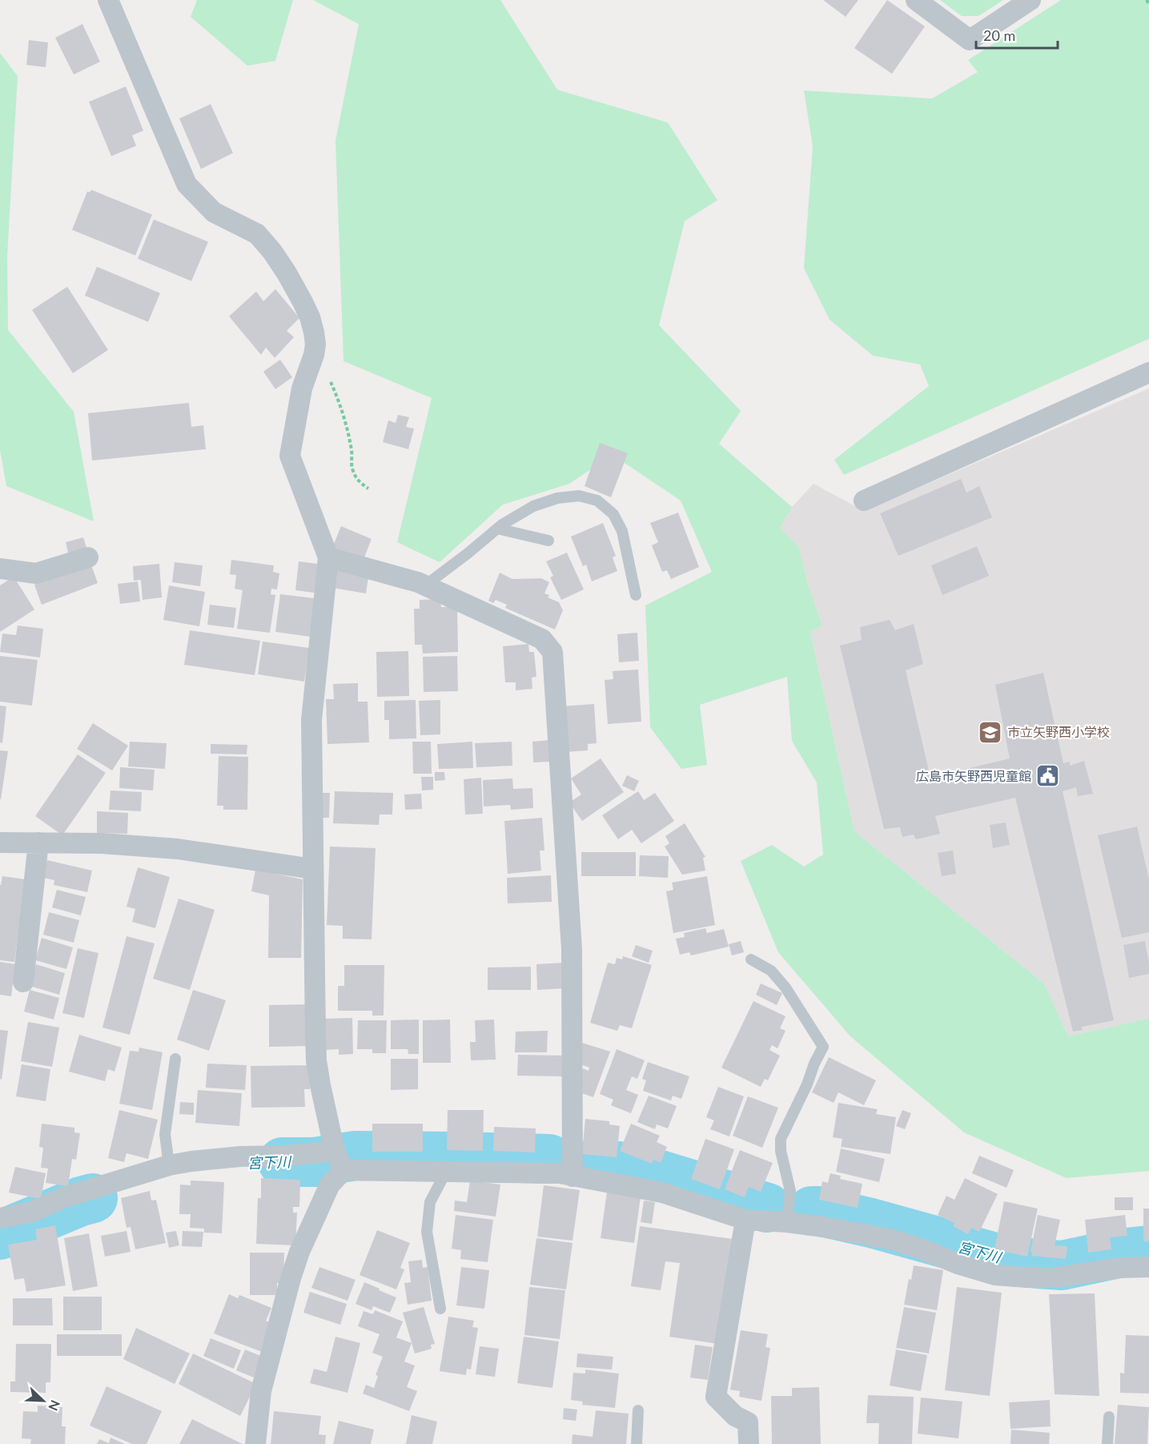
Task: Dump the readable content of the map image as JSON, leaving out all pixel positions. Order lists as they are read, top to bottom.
{
  "water": ["宮下川"],
  "places": {
    "school or university": ["市立矢野西小学校"],
    "public building": ["広島市矢野西児童館"]
  },
  "scale_bar": "20 m",
  "north": "bottom right"
}
